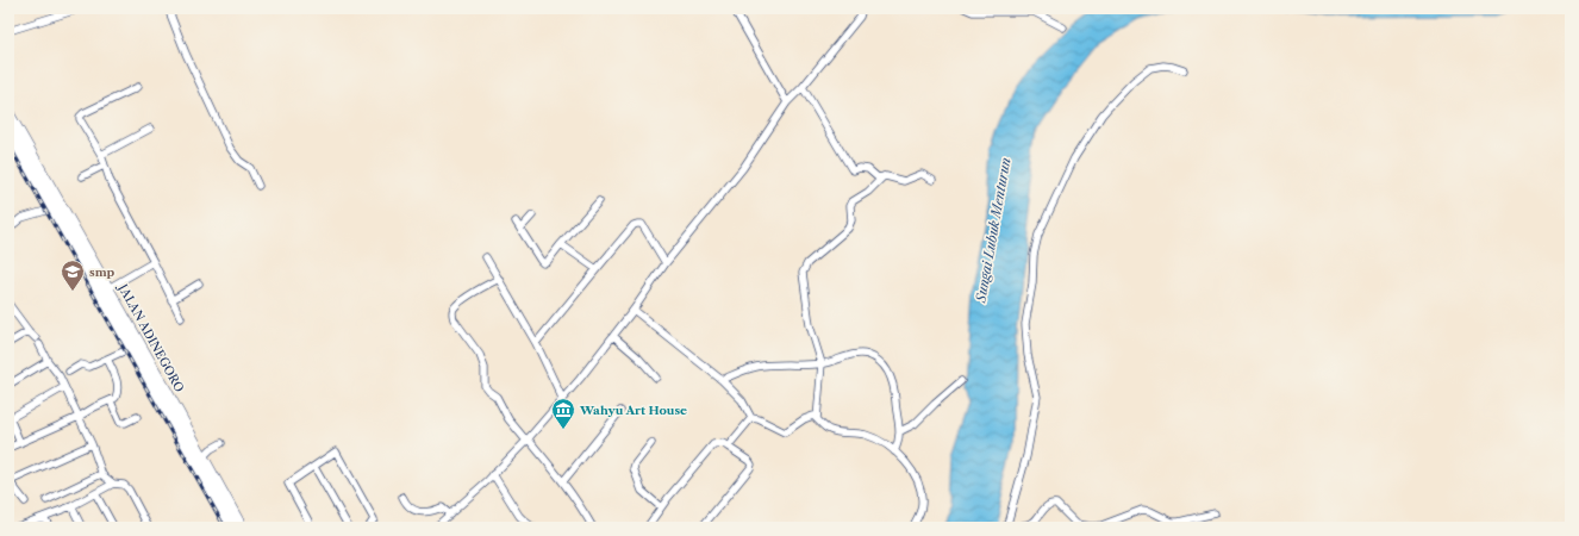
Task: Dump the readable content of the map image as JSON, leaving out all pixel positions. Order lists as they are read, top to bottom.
{
  "streets": {
    "highway": ["JALAN ADINEGORO"]
  },
  "water": ["Sungai Lubuk Menturun"],
  "places": {
    "school or university": ["smp"],
    "museum": ["Wahyu Art House"]
  }
}
